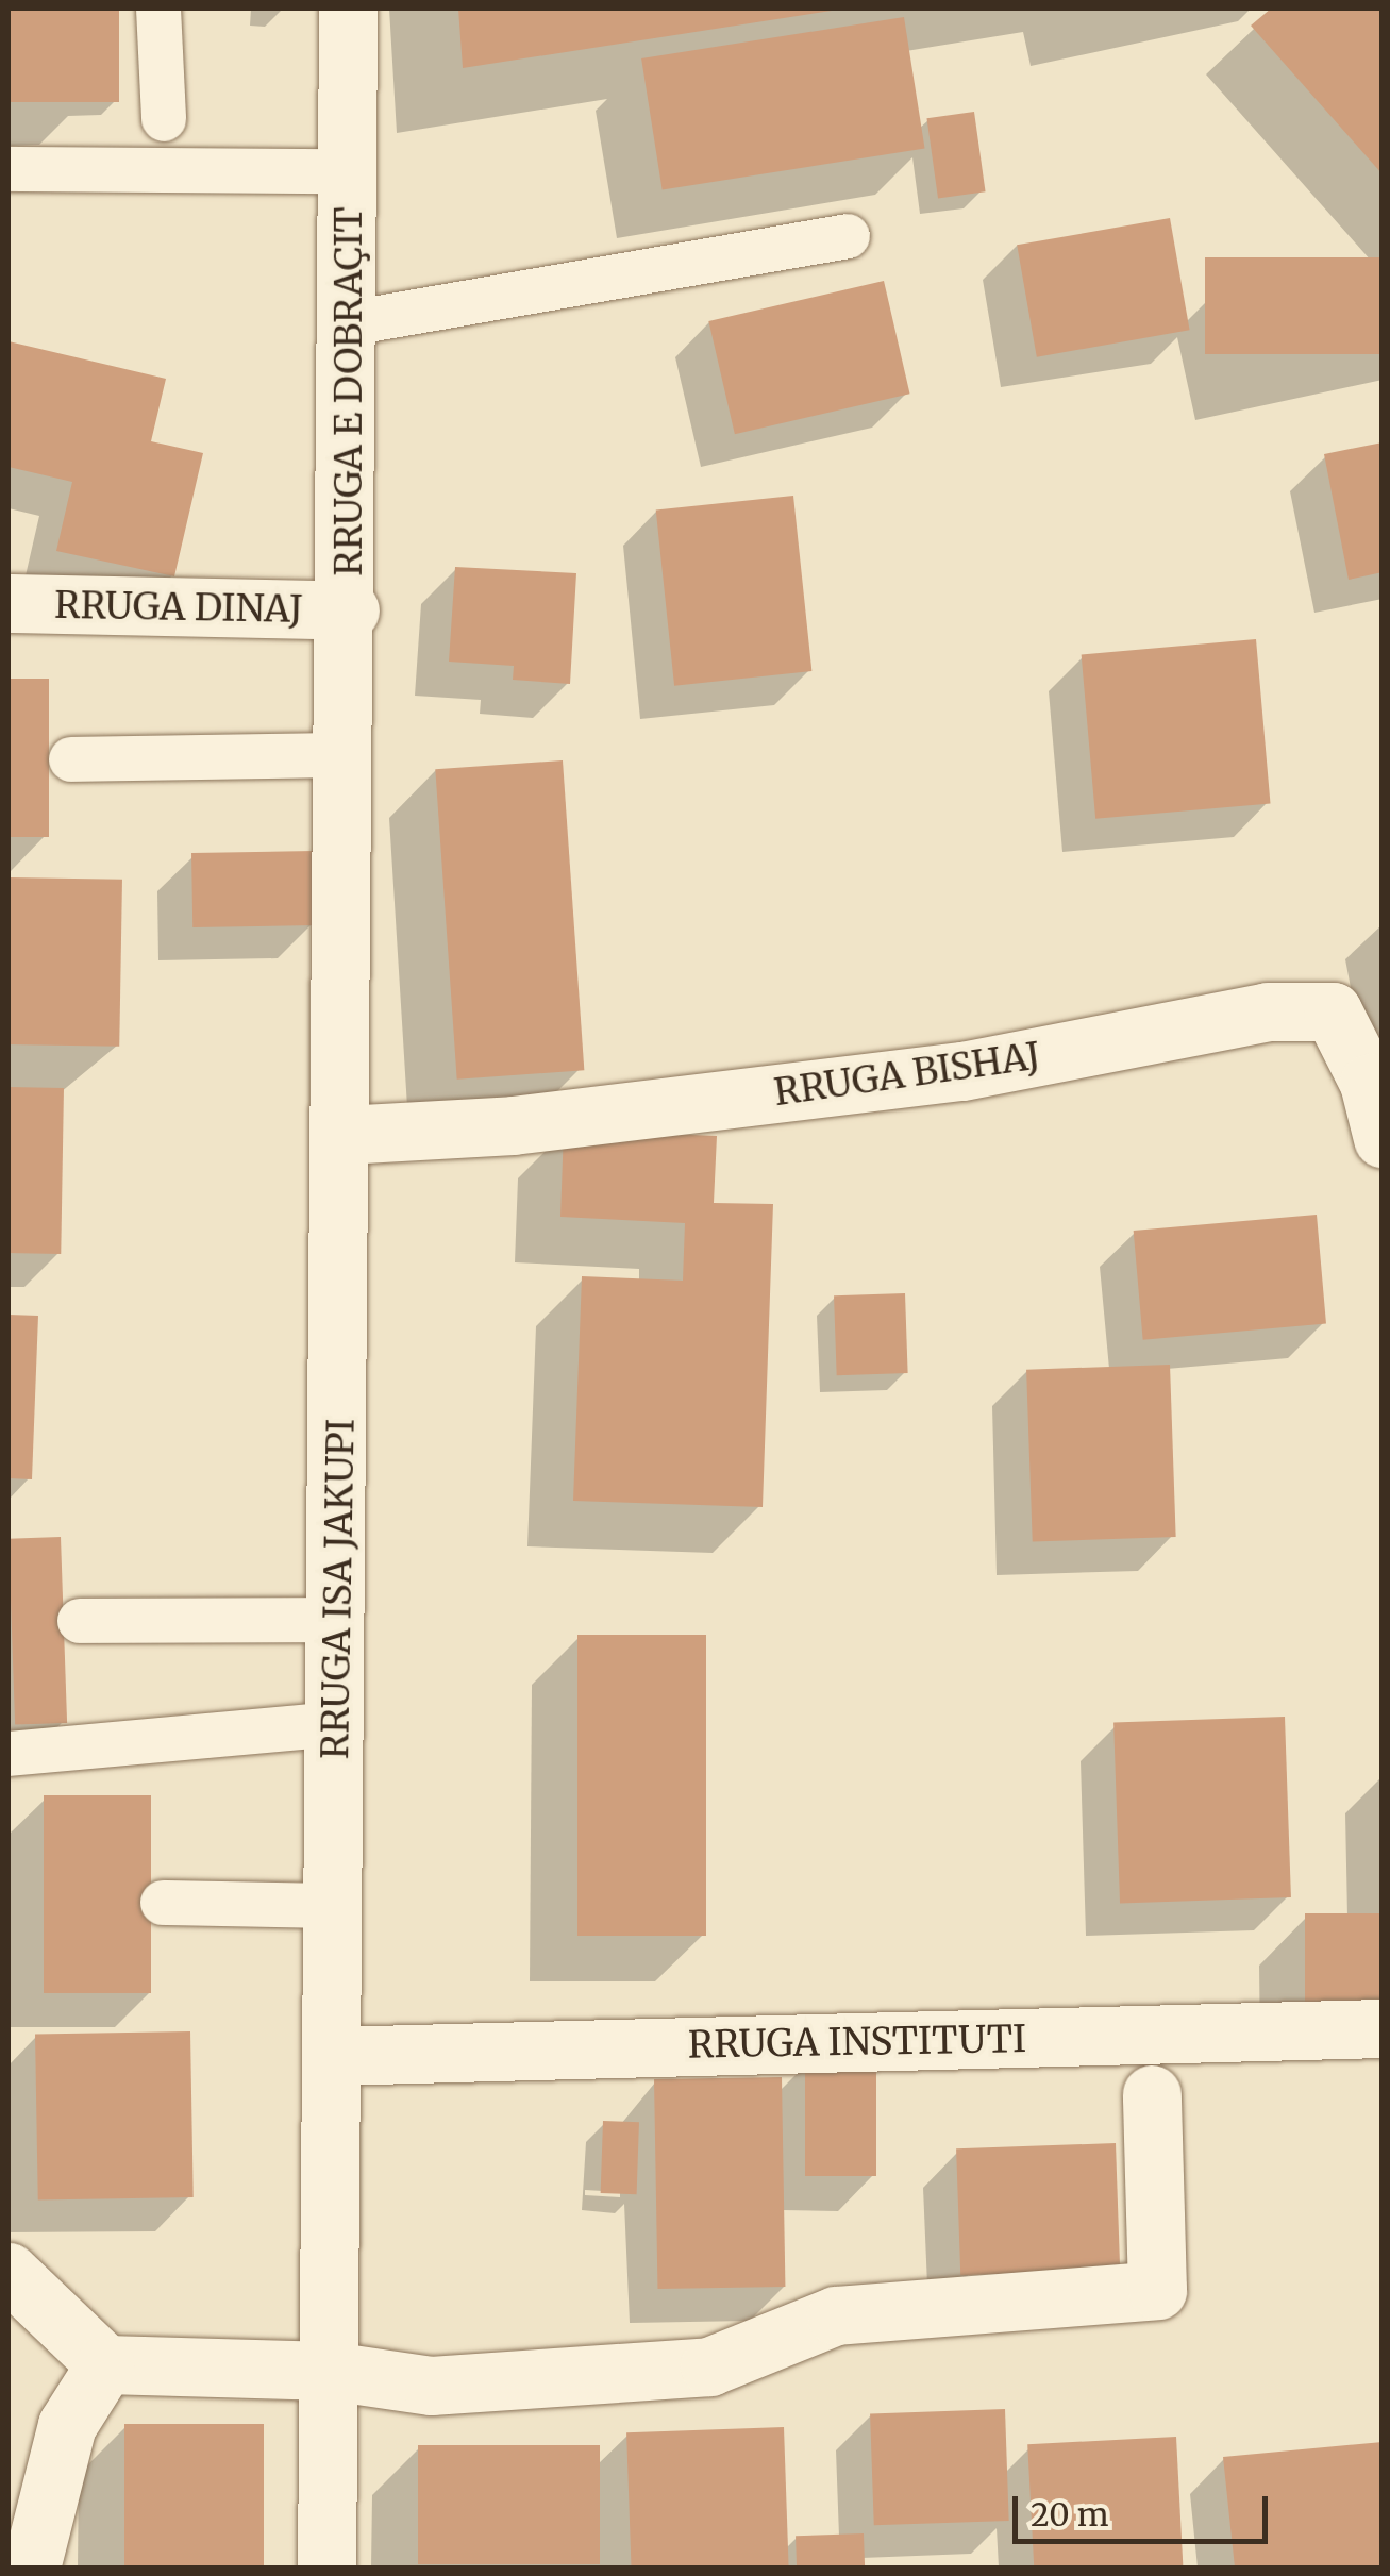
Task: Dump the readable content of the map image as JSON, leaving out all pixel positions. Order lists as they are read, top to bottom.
{
  "streets": {
    "street": [
      "RRUGA E DOBRAÇIT",
      "RRUGA DINAJ",
      "RRUGA BISHAJ",
      "RRUGA ISA JAKUPI",
      "RRUGA INSTITUTI"
    ]
  },
  "crossings": [
    ["RRUGA E DOBRAÇIT", "RRUGA DINAJ"],
    ["RRUGA E DOBRAÇIT", "RRUGA ISA JAKUPI"],
    ["RRUGA DINAJ", "RRUGA ISA JAKUPI"],
    ["RRUGA BISHAJ", "RRUGA ISA JAKUPI"],
    ["RRUGA ISA JAKUPI", "RRUGA INSTITUTI"]
  ],
  "scale_bar": "20 m"
}
